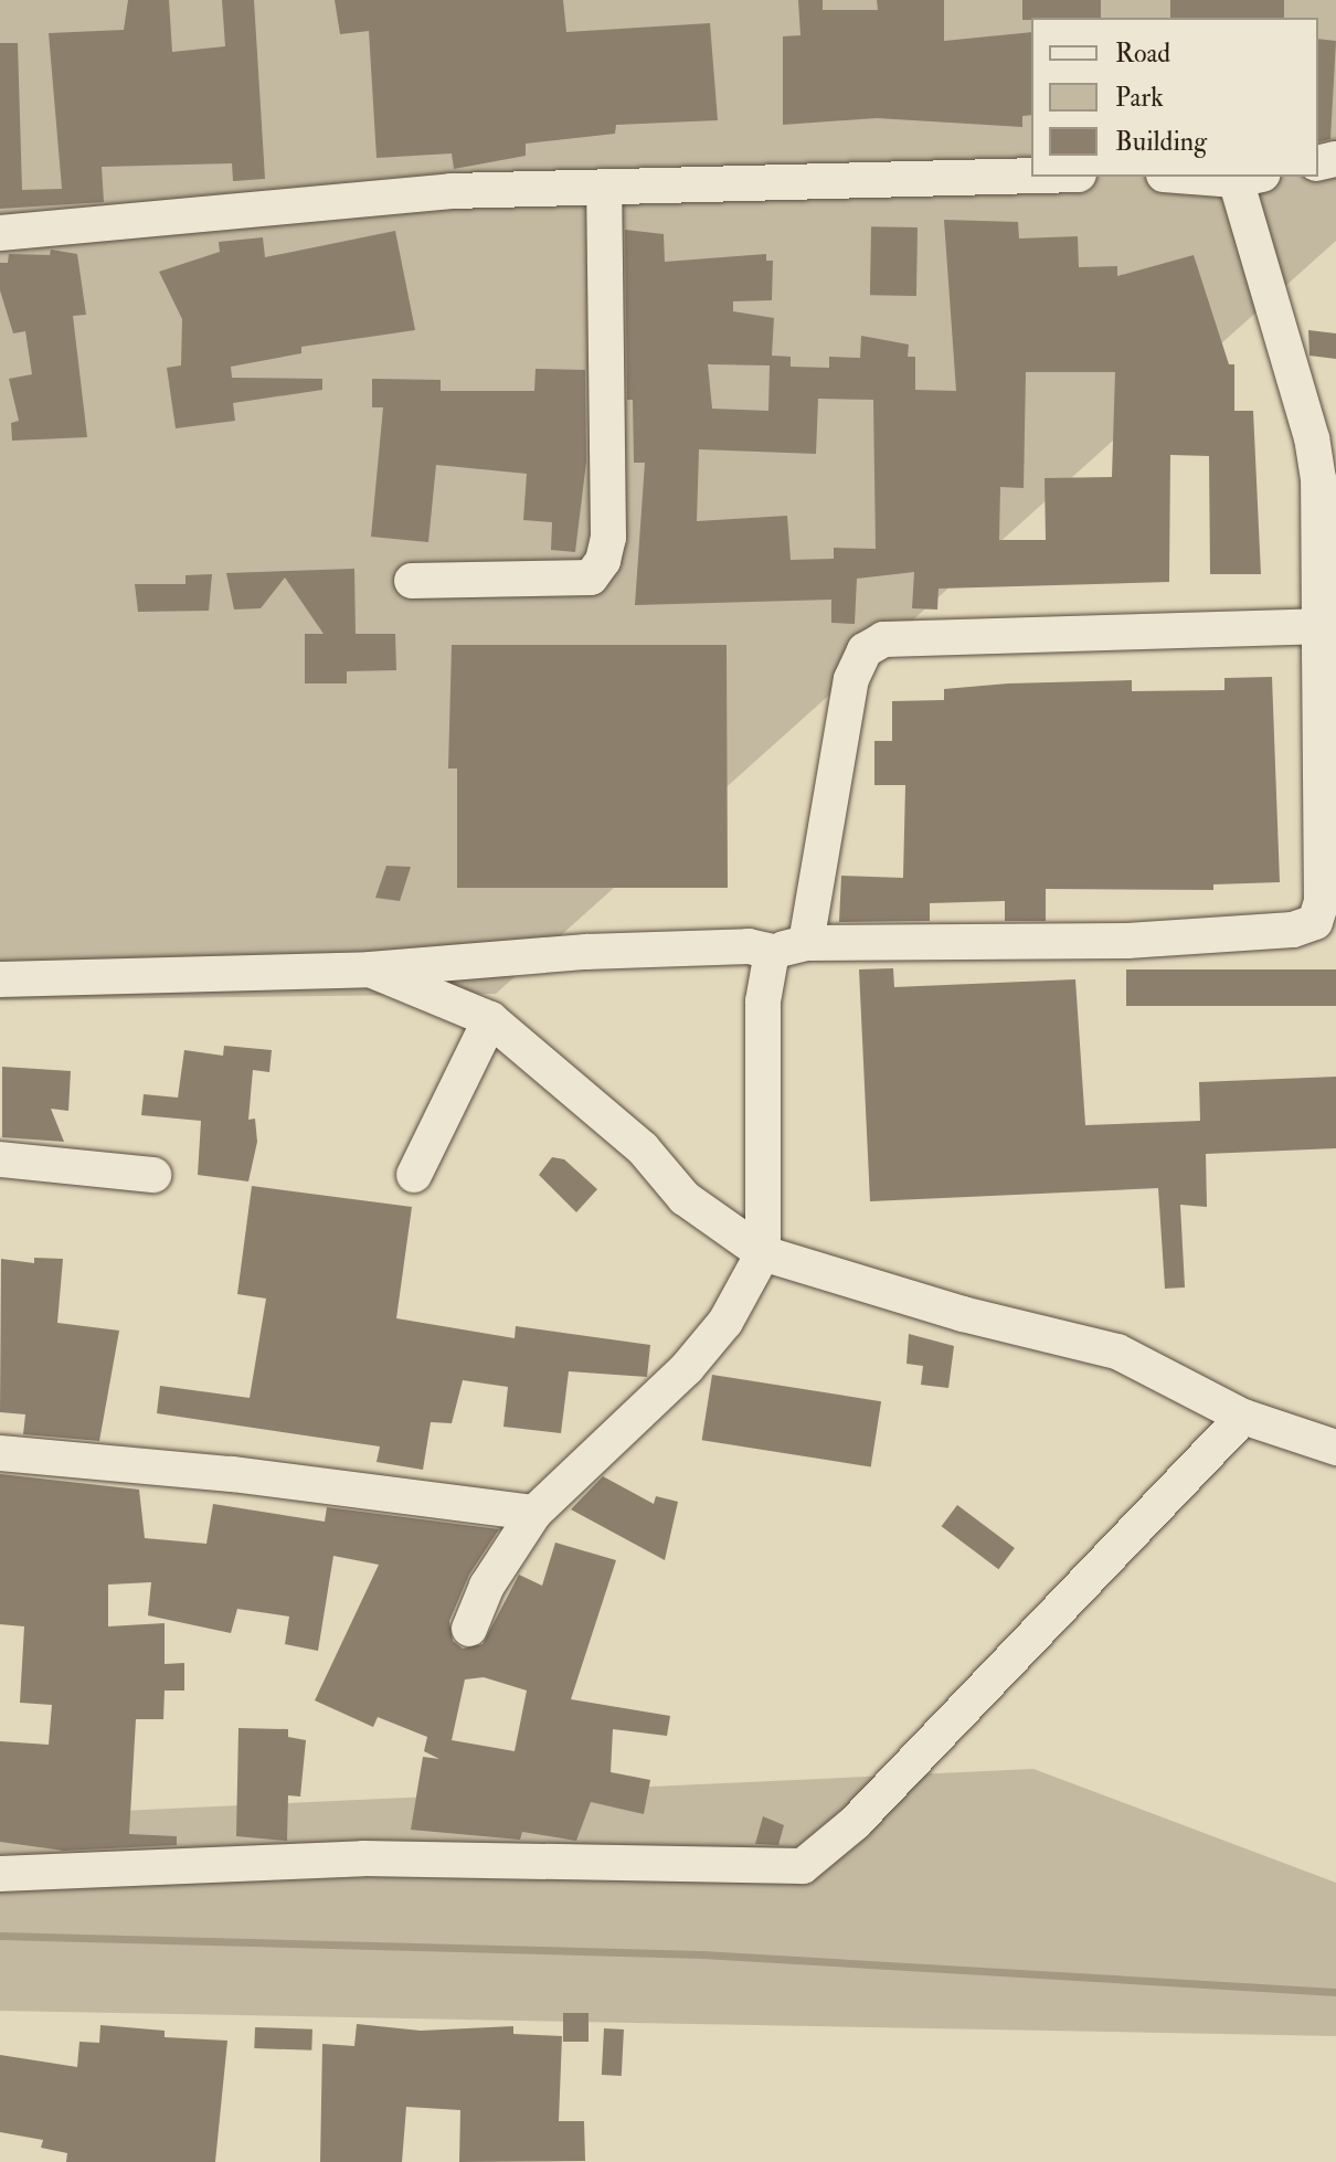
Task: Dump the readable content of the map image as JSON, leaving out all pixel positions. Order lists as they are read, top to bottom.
{
  "legend": ["Road", "Park", "Building"]
}
